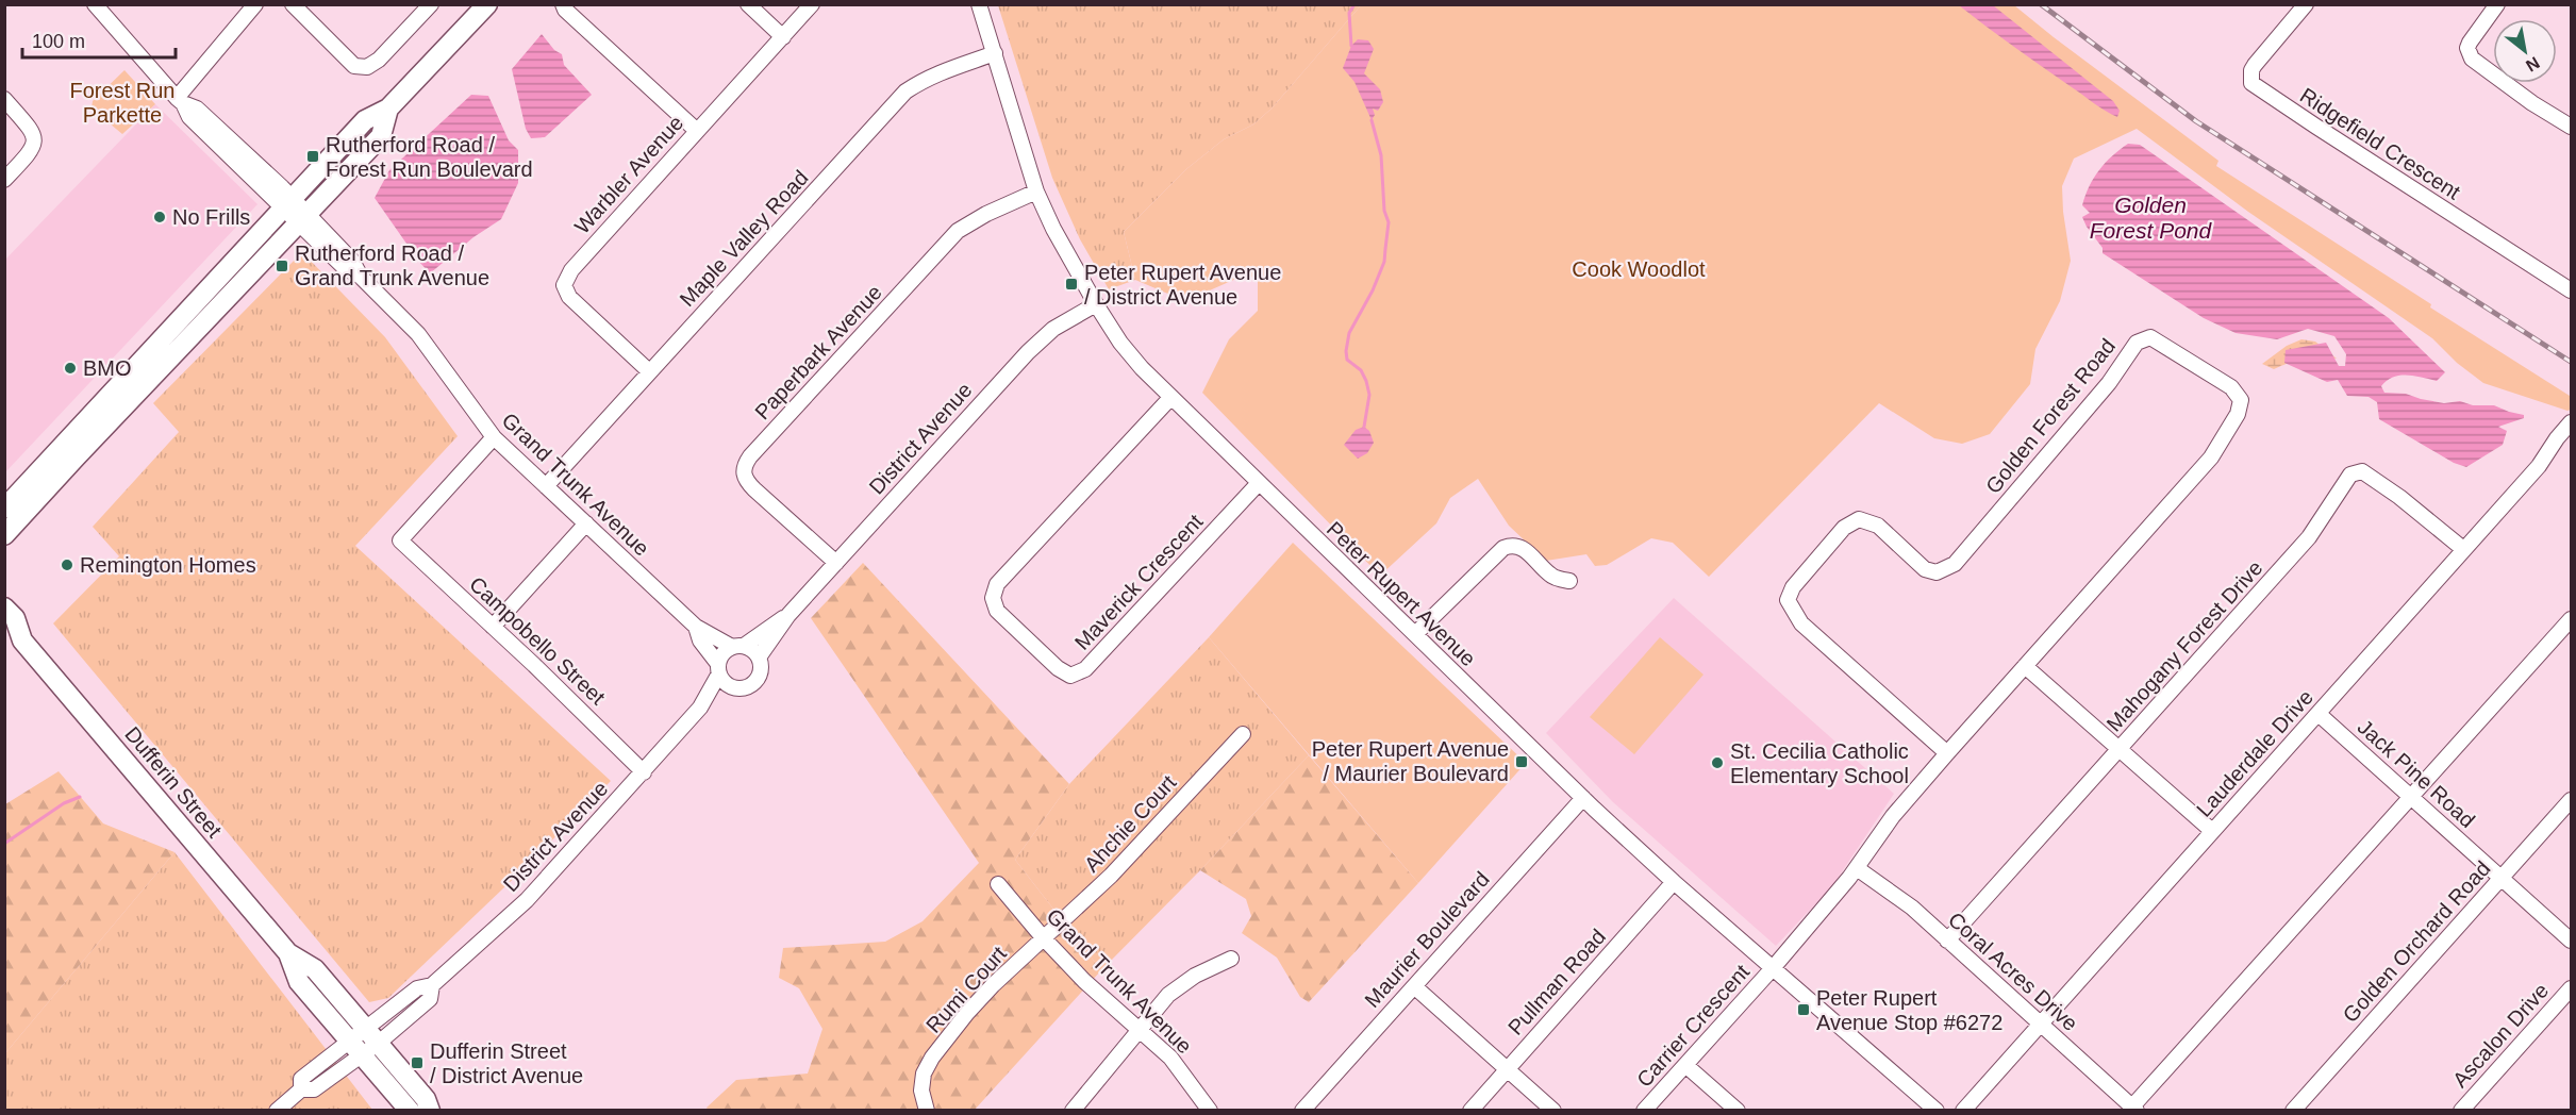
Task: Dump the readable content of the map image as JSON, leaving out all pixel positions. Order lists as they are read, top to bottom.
{
  "streets": {
    "main road": ["Dufferin Street"],
    "street": [
      "Ridgefield Crescent",
      "Warbler Avenue",
      "Maple Valley Road",
      "Paperbark Avenue",
      "Golden Forest Road",
      "District Avenue",
      "Grand Trunk Avenue",
      "Maverick Crescent",
      "Peter Rupert Avenue",
      "Campobello Street",
      "Mahogany Forest Drive",
      "Lauderdale Drive",
      "Jack Pine Road",
      "Ahchie Court",
      "Maurier Boulevard",
      "Golden Orchard Road",
      "Coral Acres Drive",
      "Pullman Road",
      "Rumi Court",
      "Carrier Crescent",
      "Ascalon Drive"
    ]
  },
  "crossings": [
    ["Warbler Avenue", "Maple Valley Road"],
    ["Maple Valley Road", "Grand Trunk Avenue"],
    ["Maple Valley Road", "Peter Rupert Avenue"],
    ["Paperbark Avenue", "District Avenue"],
    ["Paperbark Avenue", "Peter Rupert Avenue"],
    ["Golden Forest Road", "Peter Rupert Avenue"],
    ["Golden Forest Road", "Coral Acres Drive"],
    ["Golden Forest Road", "Carrier Crescent"],
    ["District Avenue", "Grand Trunk Avenue"],
    ["District Avenue", "Peter Rupert Avenue"],
    ["District Avenue", "Campobello Street"],
    ["District Avenue", "Dufferin Street"],
    ["Grand Trunk Avenue", "Campobello Street"],
    ["Grand Trunk Avenue", "Ahchie Court"],
    ["Grand Trunk Avenue", "Rumi Court"],
    ["Maverick Crescent", "Peter Rupert Avenue"],
    ["Peter Rupert Avenue", "Maurier Boulevard"],
    ["Peter Rupert Avenue", "Pullman Road"],
    ["Peter Rupert Avenue", "Carrier Crescent"],
    ["Mahogany Forest Drive", "Lauderdale Drive"],
    ["Mahogany Forest Drive", "Coral Acres Drive"],
    ["Lauderdale Drive", "Jack Pine Road"],
    ["Lauderdale Drive", "Coral Acres Drive"],
    ["Jack Pine Road", "Golden Orchard Road"],
    ["Ahchie Court", "Rumi Court"]
  ],
  "water": ["Golden Forest Pond"],
  "parks": ["Forest Run Parkette", "Cook Woodlot"],
  "places": {
    "transit": [
      "Rutherford Road / Forest Run Boulevard",
      "Rutherford Road / Grand Trunk Avenue",
      "Peter Rupert Avenue / District Avenue",
      "Peter Rupert Avenue / Maurier Boulevard",
      "Peter Rupert Avenue Stop #6272",
      "Dufferin Street / District Avenue"
    ],
    "other": [
      "No Frills",
      "BMO",
      "Remington Homes",
      "St. Cecilia Catholic Elementary School"
    ]
  },
  "scale_bar": "100 m",
  "north": "bottom right"
}
